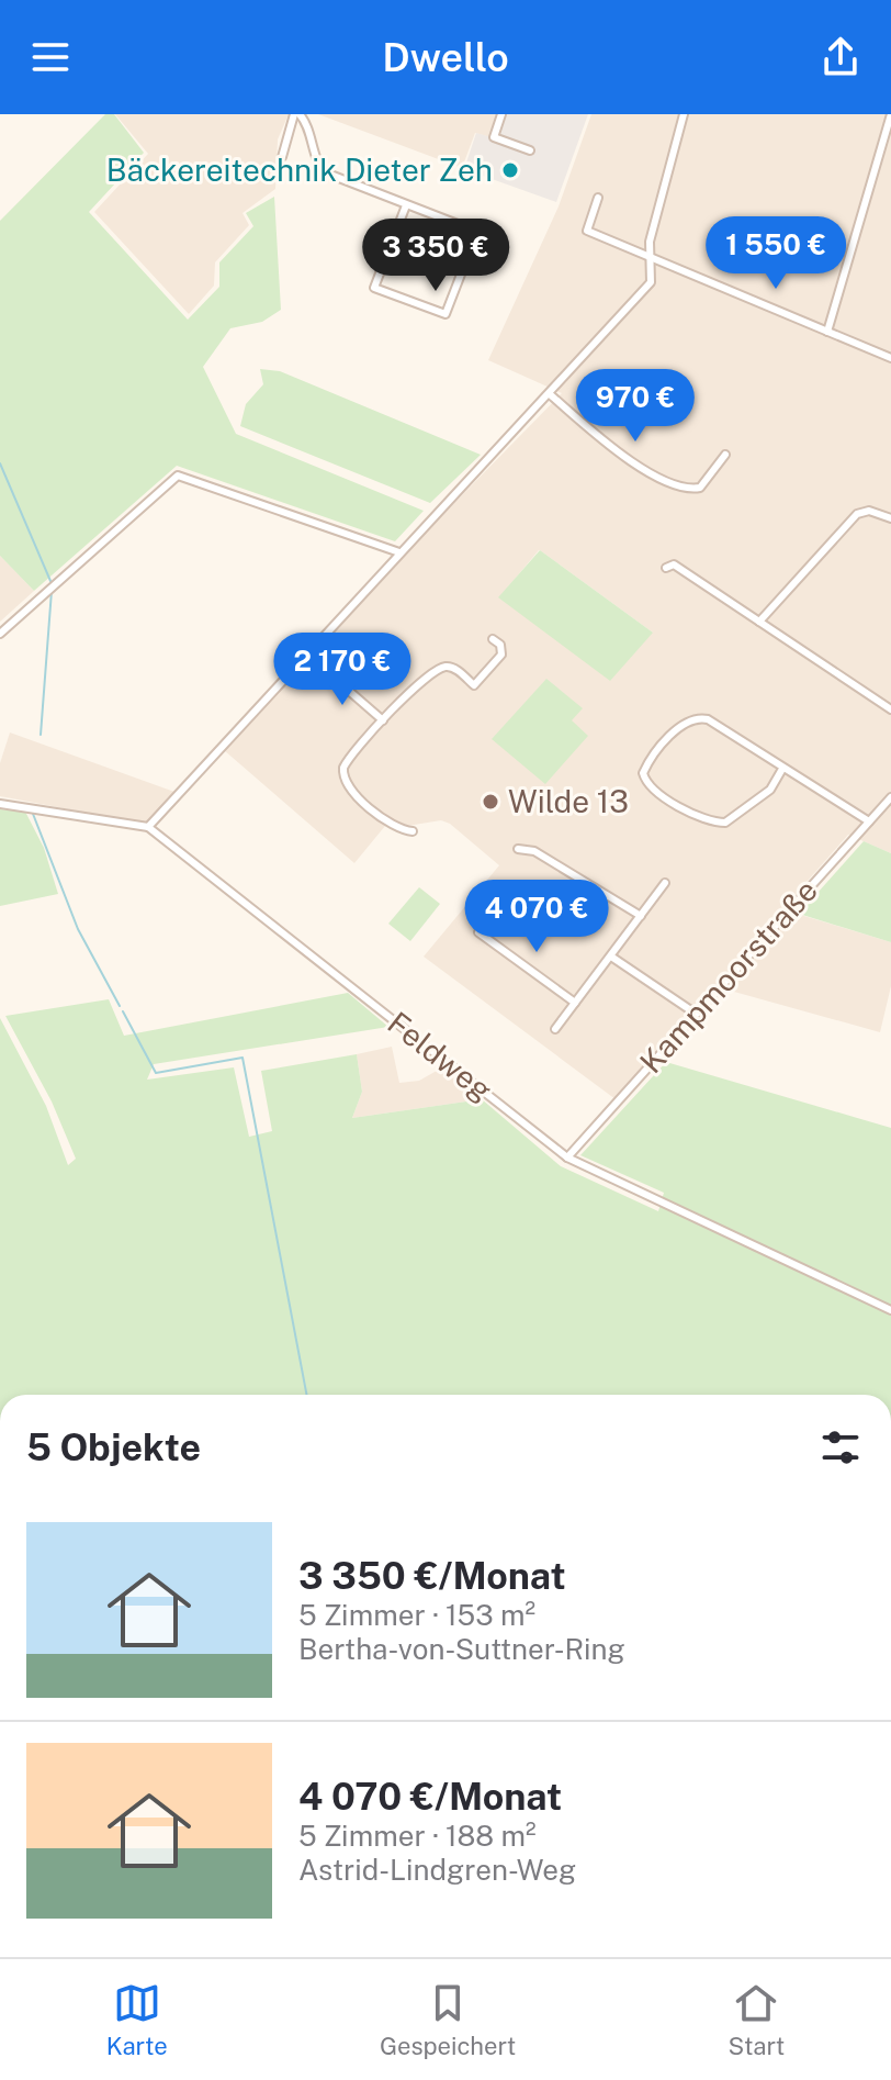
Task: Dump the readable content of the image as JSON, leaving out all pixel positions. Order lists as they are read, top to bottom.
{
  "streets": {
    "street": ["Kampmoorstraße", "Feldweg"]
  },
  "crossings": [
    ["Kampmoorstraße", "Feldweg"]
  ],
  "places": ["Bäckereitechnik Dieter Zeh", "Wilde 13"],
  "page": {
    "header": "Dwello",
    "price": [
      "1 550 €",
      "3 350 €",
      "970 €",
      "2 170 €",
      "4 070 €"
    ],
    "heading": "5 Objekte",
    "list": [
      {
        "name": "3 350 €/Monat",
        "note": "5 Zimmer · 153 m² · Bertha-von-Suttner-Ring"
      },
      {
        "name": "4 070 €/Monat",
        "note": "5 Zimmer · 188 m² · Astrid-Lindgren-Weg"
      }
    ],
    "tabs": ["Karte", "Gespeichert", "Start"]
  }
}
